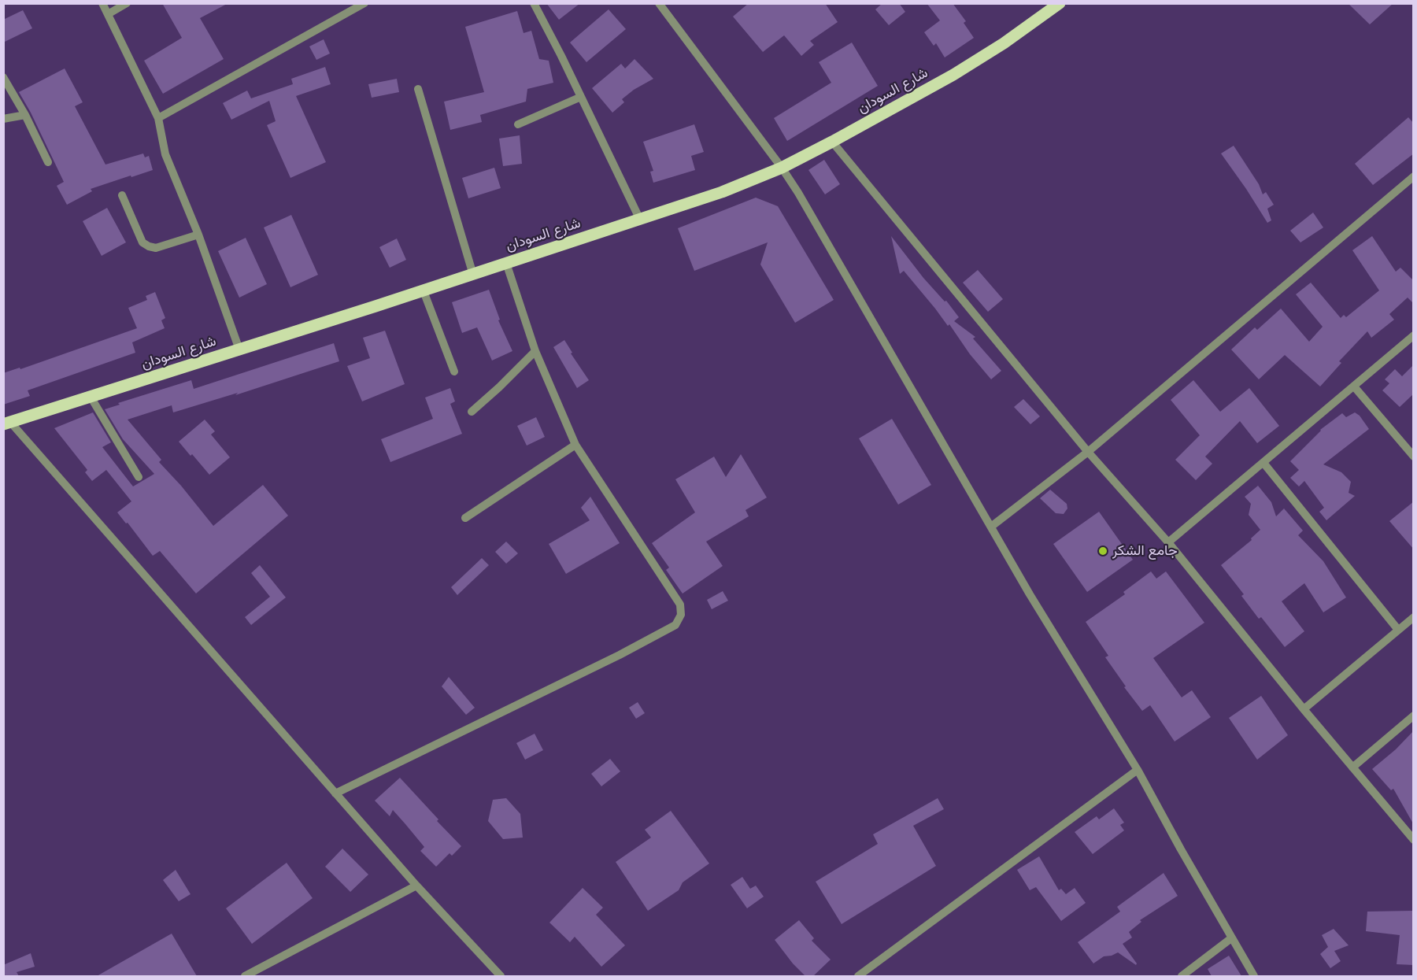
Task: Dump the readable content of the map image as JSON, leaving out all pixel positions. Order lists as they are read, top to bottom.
{
  "streets": {
    "main road": ["شارع السودان"]
  },
  "places": ["جامع الشكر"]
}
